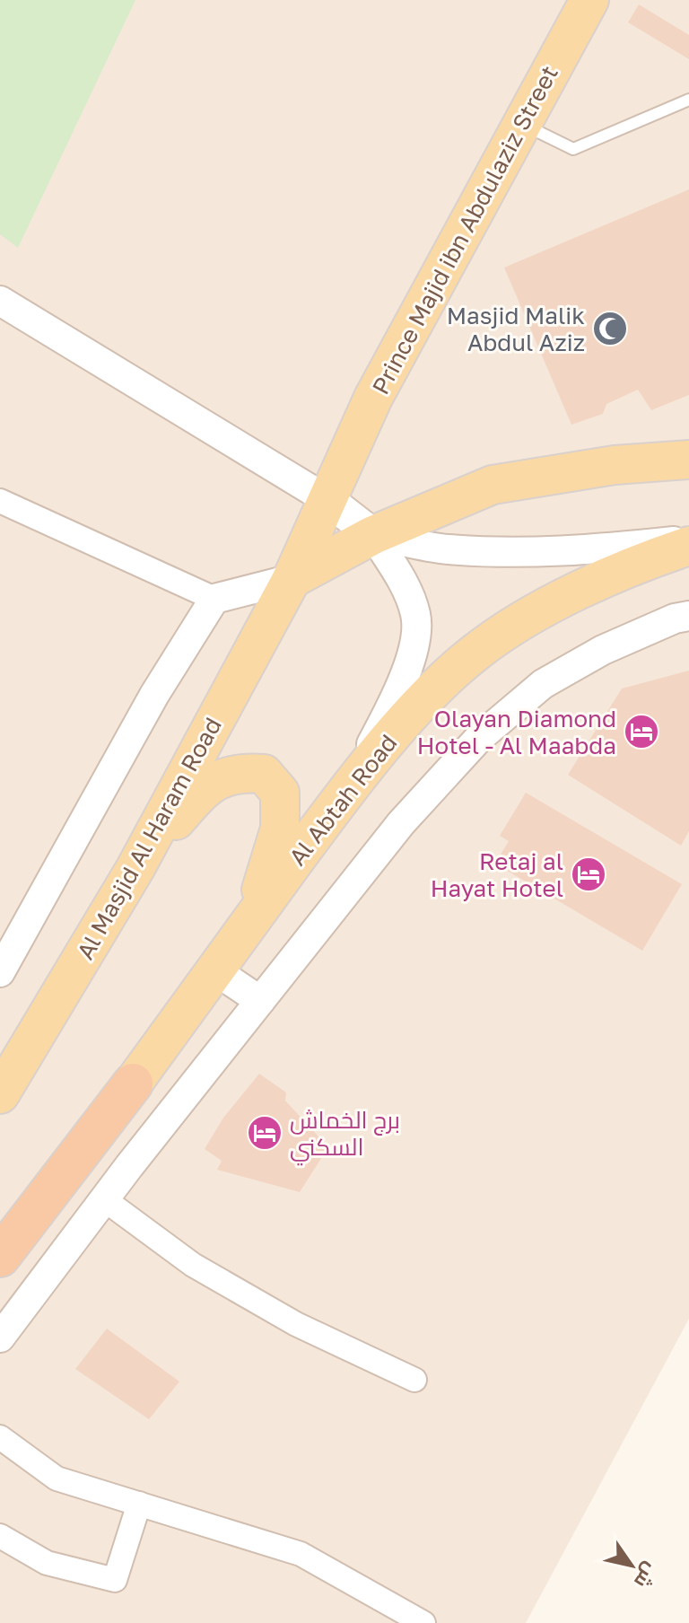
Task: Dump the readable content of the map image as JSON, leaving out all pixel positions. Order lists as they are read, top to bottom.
{
  "streets": {
    "main road": ["Prince Majid ibn Abdulaziz Street", "Al Abtah Road", "Al Masjid Al Haram Road"]
  },
  "crossings": [
    ["Prince Majid ibn Abdulaziz Street", "Al Masjid Al Haram Road"]
  ],
  "places": {
    "mosque": ["Masjid Malik Abdul Aziz"],
    "hotel": ["Olayan Diamond Hotel - Al Maabda", "Retaj al Hayat Hotel", "برج الخماش السكني"]
  },
  "north": "bottom right"
}
